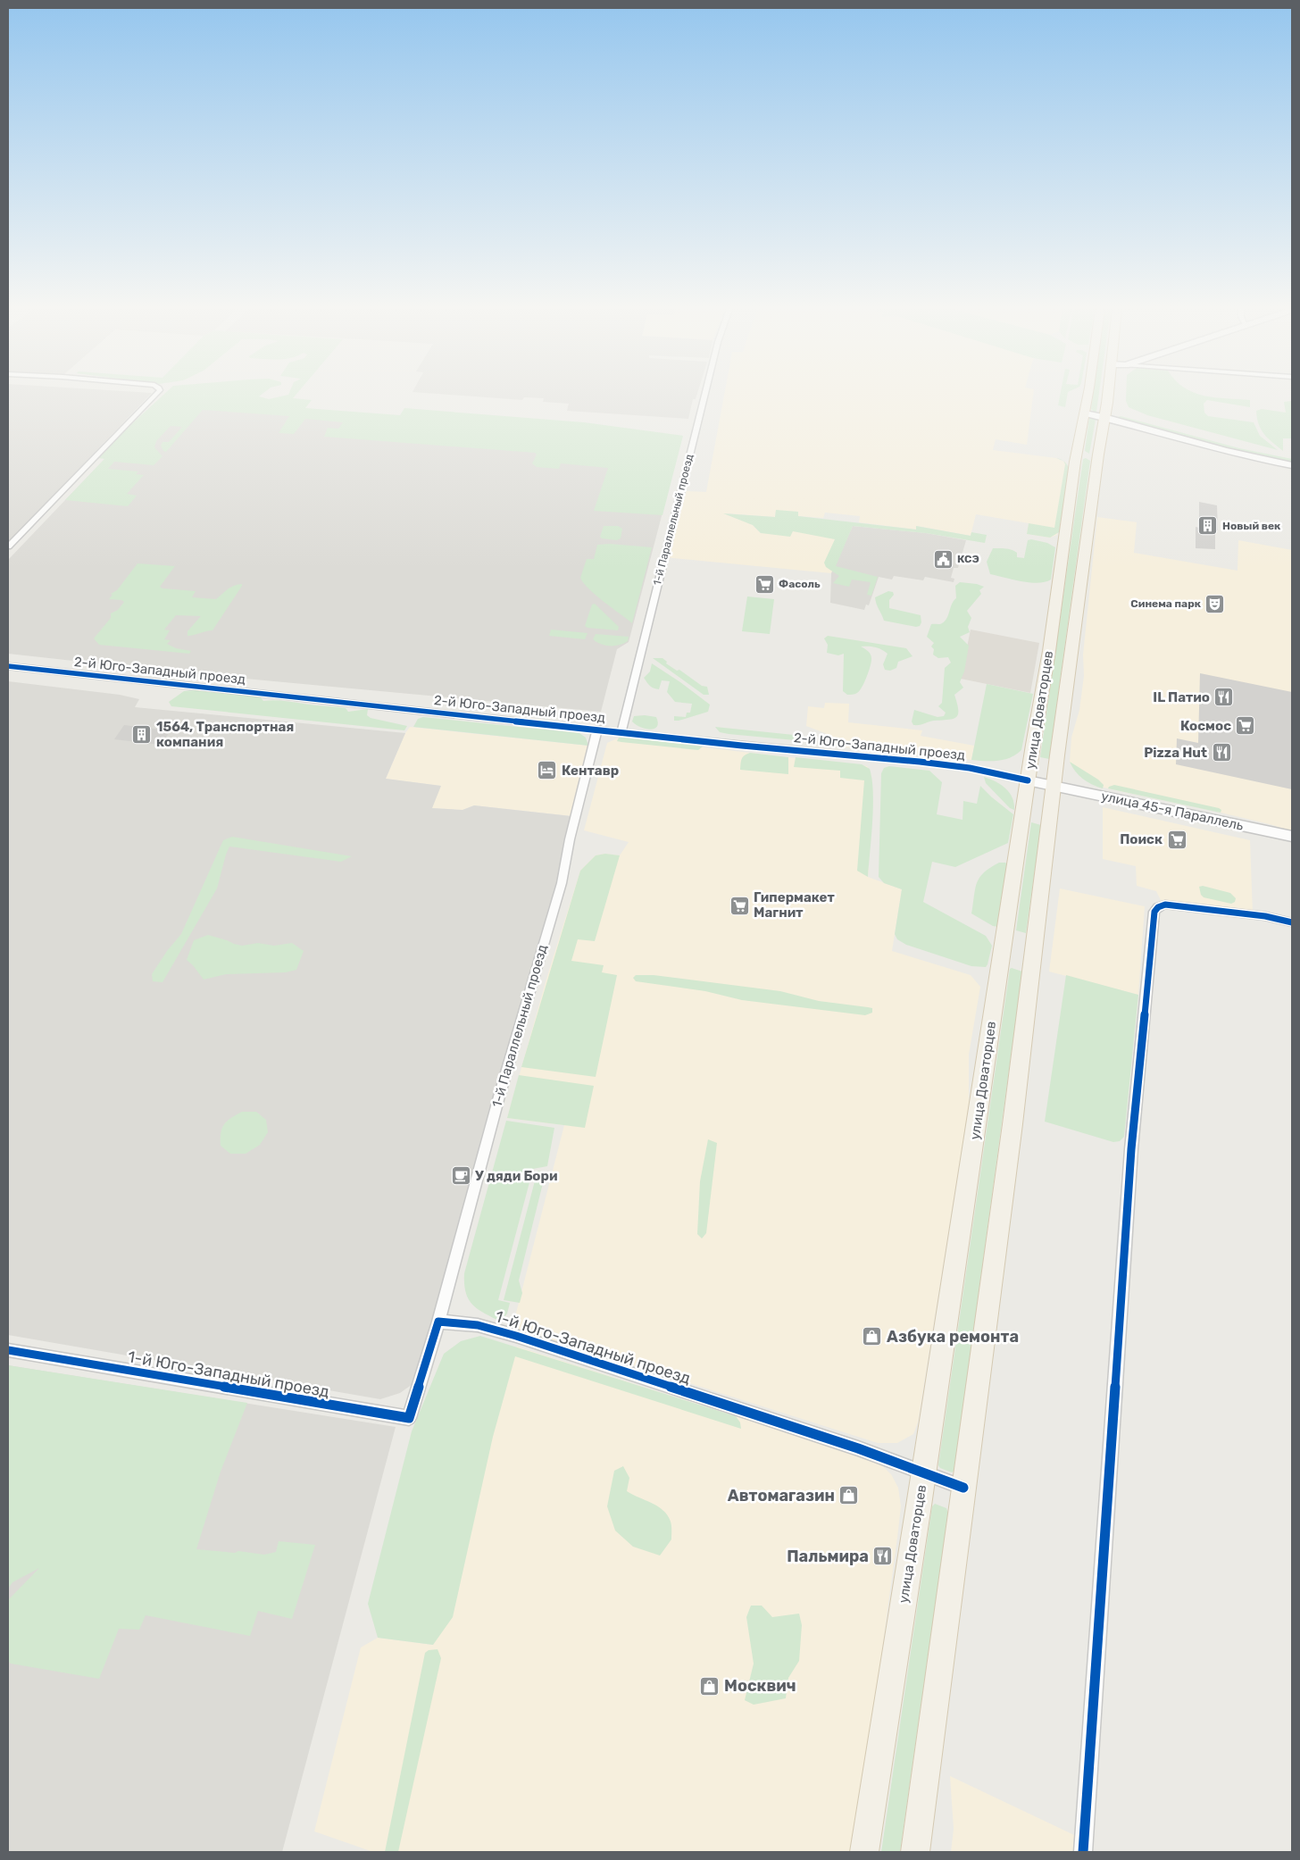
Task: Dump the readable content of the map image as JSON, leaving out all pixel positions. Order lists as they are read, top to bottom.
{
  "streets": {
    "main road": ["улица Доваторцев", "улица 45-я Параллель"],
    "street": ["1-й Параллельный проезд", "2-й Юго-Западный проезд", "1-й Юго-Западный проезд"]
  },
  "crossings": [
    ["1-й Параллельный проезд", "2-й Юго-Западный проезд"],
    ["1-й Параллельный проезд", "1-й Юго-Западный проезд"],
    ["2-й Юго-Западный проезд", "улица Доваторцев"],
    ["2-й Юго-Западный проезд", "улица 45-я Параллель"],
    ["улица Доваторцев", "улица 45-я Параллель"],
    ["улица Доваторцев", "1-й Юго-Западный проезд"]
  ],
  "places": {
    "building": ["Новый век", "1564, Транспортная компания"],
    "public building": ["КСЭ"],
    "supermarket": [
      "Фасоль",
      "Космос",
      "Поиск",
      "Гипермакет Магнит"
    ],
    "theatre": ["Синема парк"],
    "restaurant": ["IL Патио", "Pizza Hut", "Пальмира"],
    "hotel": ["Кентавр"],
    "cafe": ["У дяди Бори"],
    "shop": ["Азбука ремонта", "Автомагазин", "Москвич"]
  }
}
